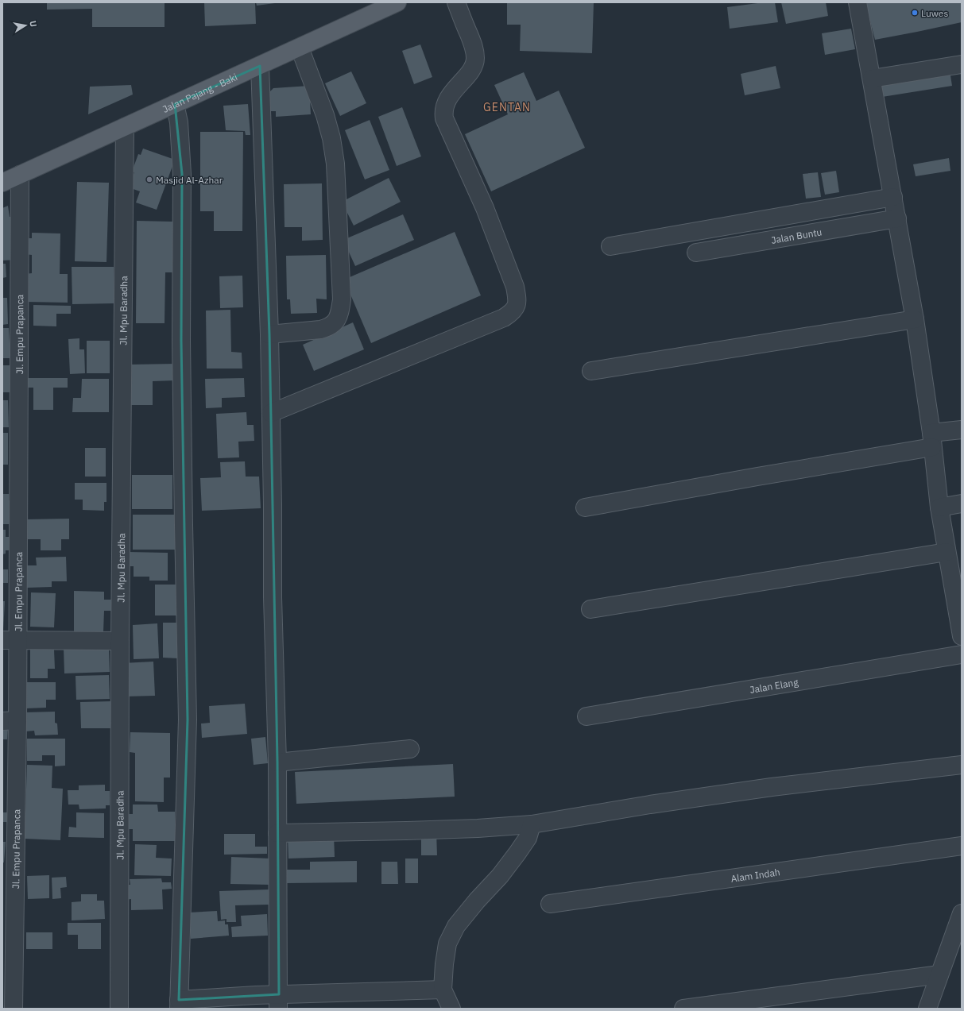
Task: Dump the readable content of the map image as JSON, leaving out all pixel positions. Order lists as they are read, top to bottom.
{
  "streets": {
    "main road": ["Jalan Pajang - Baki"],
    "street": [
      "Jalan Buntu",
      "Jl. Mpu Baradha",
      "Jl. Empu Prapanca",
      "Jalan Elang",
      "Alam Indah"
    ]
  },
  "crossings": [
    ["Jalan Pajang - Baki", "Jl. Mpu Baradha"],
    ["Jalan Pajang - Baki", "Jl. Empu Prapanca"]
  ],
  "districts": ["GENTAN"],
  "places": ["Luwes", "Masjid Al-Azhar"],
  "north": "right"
}
